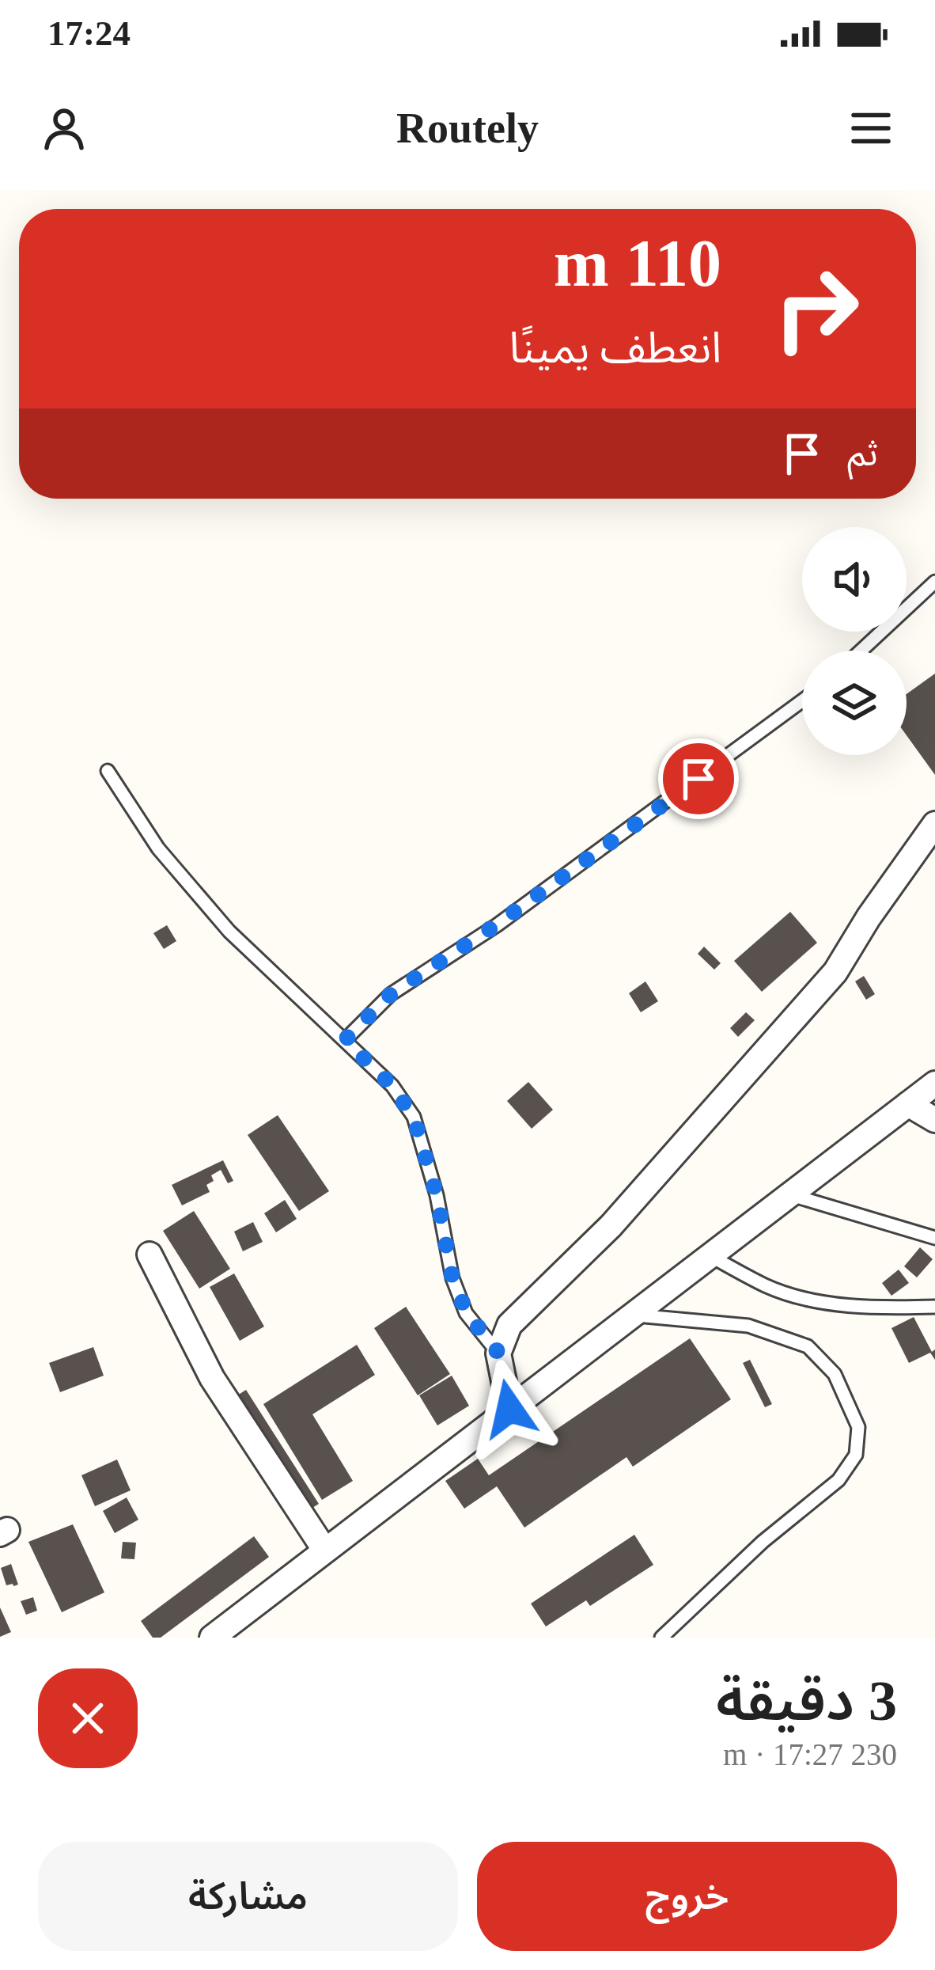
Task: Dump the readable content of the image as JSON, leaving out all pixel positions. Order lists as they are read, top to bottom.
{
  "page": {
    "status": "17:24",
    "header": "Routely",
    "turn": ["110 m", "انعطف يمينًا"],
    "then": "ثم",
    "heading": ["3 دقيقة", "230 m · 17:27"],
    "buttons": ["خروج", "مشاركة"]
  }
}
